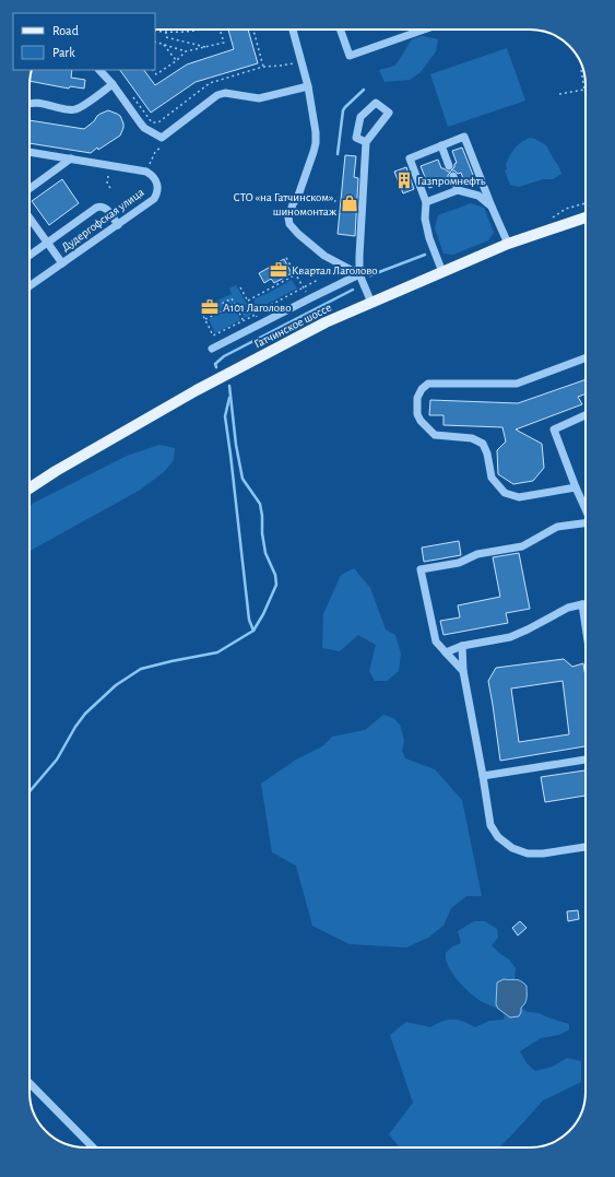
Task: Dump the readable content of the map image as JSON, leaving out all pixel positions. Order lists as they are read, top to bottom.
{
  "streets": {
    "main road": ["Гатчинское шоссе"],
    "street": ["Дудергофская улица"]
  },
  "places": {
    "building": ["Газпромнефть"],
    "shop": ["СТО «на Гатчинском», шиномонтаж"],
    "office": ["Квартал Лаголово", "А101 Лаголово"]
  },
  "legend": ["Road", "Park"]
}
